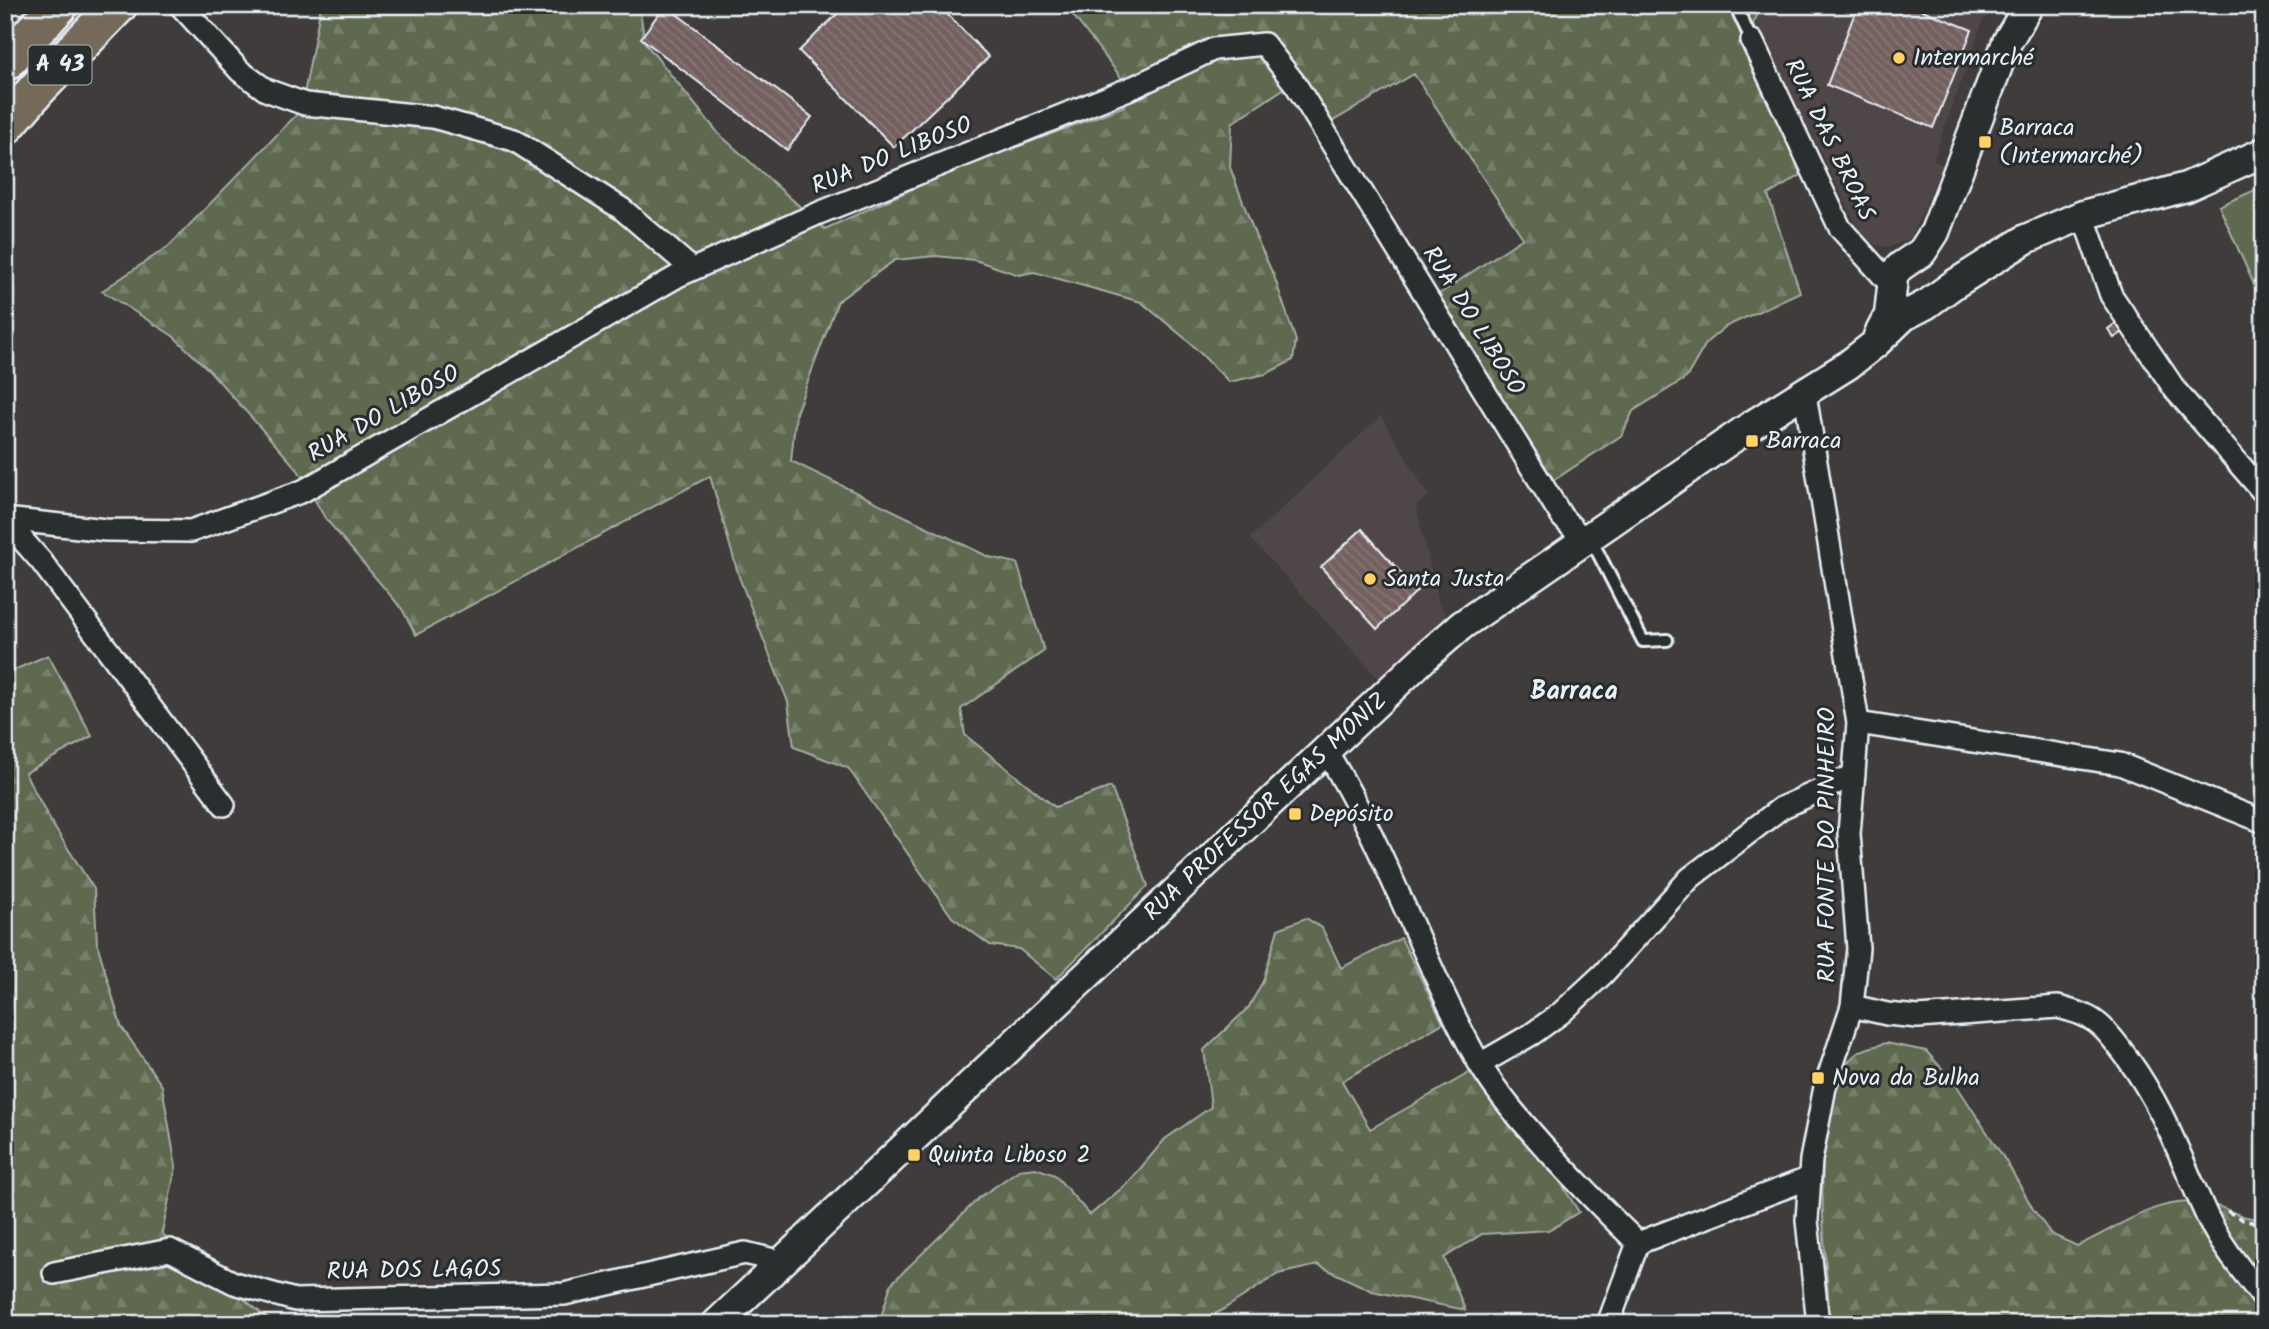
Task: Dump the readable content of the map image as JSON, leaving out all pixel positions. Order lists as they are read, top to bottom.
{
  "streets": {
    "highway": ["A 43"],
    "main road": ["RUA PROFESSOR EGAS MONIZ"],
    "street": [
      "RUA DAS BROAS",
      "RUA DO LIBOSO",
      "RUA FONTE DO PINHEIRO",
      "RUA DOS LAGOS"
    ]
  },
  "crossings": [
    ["RUA DAS BROAS", "RUA PROFESSOR EGAS MONIZ"],
    ["RUA DO LIBOSO", "RUA PROFESSOR EGAS MONIZ"],
    ["RUA PROFESSOR EGAS MONIZ", "RUA FONTE DO PINHEIRO"],
    ["RUA PROFESSOR EGAS MONIZ", "RUA DOS LAGOS"]
  ],
  "districts": ["Barraca"],
  "places": {
    "other": ["Intermarché", "Santa Justa"],
    "transit": [
      "Barraca (Intermarché)",
      "Barraca",
      "Depósito",
      "Nova da Bulha",
      "Quinta Liboso 2"
    ]
  }
}
